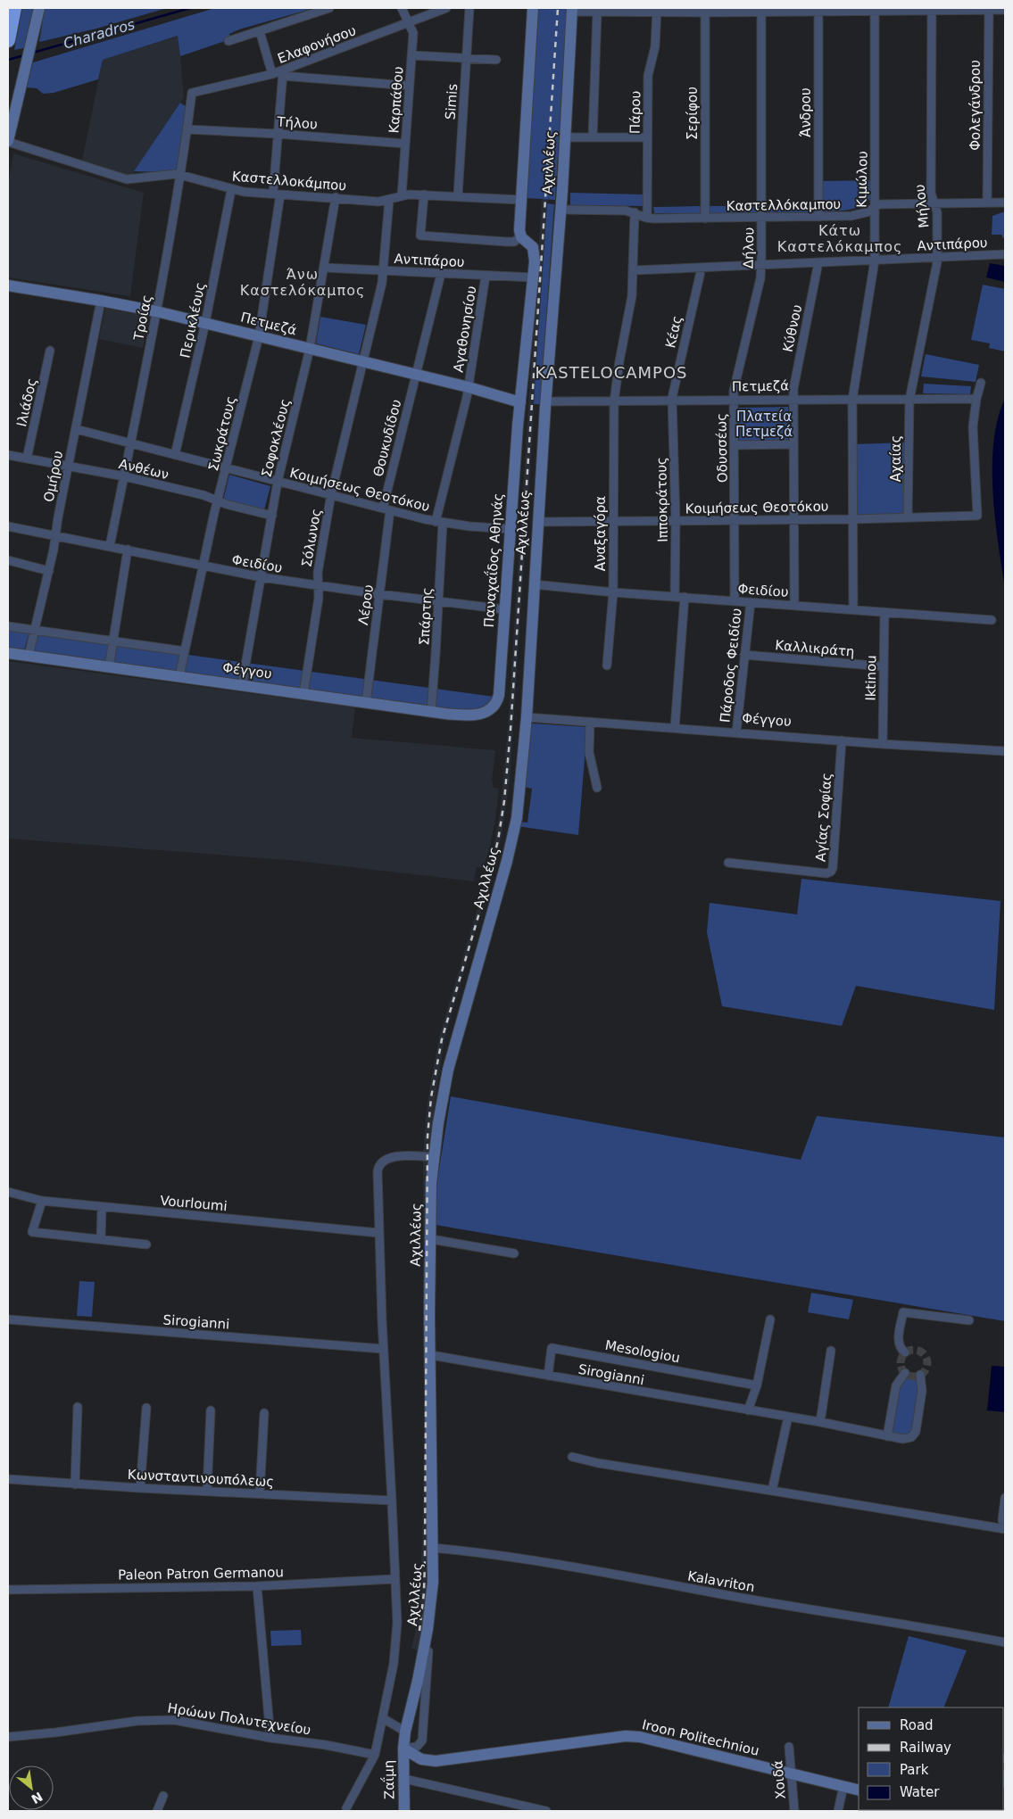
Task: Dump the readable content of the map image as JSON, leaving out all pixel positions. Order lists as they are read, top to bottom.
{
  "streets": {
    "street": [
      "Ελαφονήσου",
      "Καρπάθου",
      "Simis",
      "Φολεγάνδρου",
      "Πάρου",
      "Άνδρου",
      "Σερίφου",
      "Τήλου",
      "Αχιλλέως",
      "Κιμώλου",
      "Καστελλοκάμπου",
      "Καστελλόκαμπου",
      "Μήλου",
      "Αντιπάρου",
      "Δήλου",
      "Τροίας",
      "Περικλέους",
      "Πετμεζά",
      "Κύθνου",
      "Αγαθονησίου",
      "Κέας",
      "Ιλιάδος",
      "Σωκράτους",
      "Σοφοκλέους",
      "Θουκυδίδου",
      "Οδυσσέως",
      "Αχαίας",
      "Ανθέων",
      "Ομήρου",
      "Κοιμήσεως Θεοτόκου",
      "Ιπποκράτους",
      "Αναξαγόρα",
      "Σόλωνος",
      "Παναχαΐδος Αθηνάς",
      "Φειδίου",
      "Λέρου",
      "Σπάρτης",
      "Καλλικράτη",
      "Πάροδος Φειδίου",
      "Φέγγου",
      "Iktinou",
      "Αγίας Σοφίας",
      "Vourloumi",
      "Sirogianni",
      "Mesologiou",
      "Κωνσταντινουπόλεως",
      "Paleon Patron Germanou",
      "Kalavriton",
      "Ηρώων Πολυτεχνείου",
      "Iroon Politechniou",
      "Ζαΐμη",
      "Χοιδά"
    ]
  },
  "crossings": [
    ["Ελαφονήσου", "Καρπάθου"],
    ["Ελαφονήσου", "Τροίας"],
    ["Ελαφονήσου", "Σωκράτους"],
    ["Καρπάθου", "Τήλου"],
    ["Καρπάθου", "Καστελλοκάμπου"],
    ["Simis", "Καστελλοκάμπου"],
    ["Πάρου", "Καστελλόκαμπου"],
    ["Άνδρου", "Καστελλόκαμπου"],
    ["Σερίφου", "Καστελλόκαμπου"],
    ["Τήλου", "Τροίας"],
    ["Τήλου", "Σωκράτους"],
    ["Αχιλλέως", "Καστελλοκάμπου"],
    ["Αχιλλέως", "Καστελλόκαμπου"],
    ["Αχιλλέως", "Πετμεζά"],
    ["Αχιλλέως", "Κοιμήσεως Θεοτόκου"],
    ["Αχιλλέως", "Παναχαΐδος Αθηνάς"],
    ["Αχιλλέως", "Φειδίου"],
    ["Αχιλλέως", "Φέγγου"],
    ["Αχιλλέως", "Sirogianni"],
    ["Αχιλλέως", "Kalavriton"],
    ["Αχιλλέως", "Iroon Politechniou"],
    ["Αχιλλέως", "Ζαΐμη"],
    ["Κιμώλου", "Καστελλόκαμπου"],
    ["Κιμώλου", "Αντιπάρου"],
    ["Κιμώλου", "Πετμεζά"],
    ["Κιμώλου", "Κοιμήσεως Θεοτόκου"],
    ["Κιμώλου", "Φειδίου"],
    ["Καστελλοκάμπου", "Τροίας"],
    ["Καστελλοκάμπου", "Περικλέους"],
    ["Καστελλοκάμπου", "Σωκράτους"],
    ["Καστελλοκάμπου", "Σοφοκλέους"],
    ["Καστελλόκαμπου", "Δήλου"],
    ["Μήλου", "Αντιπάρου"],
    ["Μήλου", "Πετμεζά"],
    ["Μήλου", "Αχαίας"],
    ["Αντιπάρου", "Δήλου"],
    ["Αντιπάρου", "Κύθνου"],
    ["Αντιπάρου", "Αγαθονησίου"],
    ["Αντιπάρου", "Κέας"],
    ["Αντιπάρου", "Σοφοκλέους"],
    ["Αντιπάρου", "Παναχαΐδος Αθηνάς"],
    ["Δήλου", "Πετμεζά"],
    ["Δήλου", "Οδυσσέως"],
    ["Τροίας", "Πετμεζά"],
    ["Τροίας", "Ανθέων"],
    ["Τροίας", "Κοιμήσεως Θεοτόκου"],
    ["Τροίας", "Φειδίου"],
    ["Περικλέους", "Πετμεζά"],
    ["Περικλέους", "Κοιμήσεως Θεοτόκου"],
    ["Πετμεζά", "Κύθνου"],
    ["Πετμεζά", "Αγαθονησίου"],
    ["Πετμεζά", "Κέας"],
    ["Πετμεζά", "Σωκράτους"],
    ["Πετμεζά", "Σοφοκλέους"],
    ["Πετμεζά", "Θουκυδίδου"],
    ["Πετμεζά", "Οδυσσέως"],
    ["Πετμεζά", "Αχαίας"],
    ["Πετμεζά", "Ομήρου"],
    ["Πετμεζά", "Κοιμήσεως Θεοτόκου"],
    ["Πετμεζά", "Ιπποκράτους"],
    ["Πετμεζά", "Αναξαγόρα"],
    ["Πετμεζά", "Σόλωνος"],
    ["Πετμεζά", "Παναχαΐδος Αθηνάς"],
    ["Πετμεζά", "Σπάρτης"],
    ["Κύθνου", "Κοιμήσεως Θεοτόκου"],
    ["Κύθνου", "Φειδίου"],
    ["Αγαθονησίου", "Σπάρτης"],
    ["Κέας", "Ιπποκράτους"],
    ["Ιλιάδος", "Ανθέων"],
    ["Σωκράτους", "Ανθέων"],
    ["Σωκράτους", "Κοιμήσεως Θεοτόκου"],
    ["Σωκράτους", "Φειδίου"],
    ["Σωκράτους", "Φέγγου"],
    ["Σοφοκλέους", "Ανθέων"],
    ["Σοφοκλέους", "Κοιμήσεως Θεοτόκου"],
    ["Σοφοκλέους", "Φειδίου"],
    ["Σοφοκλέους", "Φέγγου"],
    ["Θουκυδίδου", "Κοιμήσεως Θεοτόκου"],
    ["Θουκυδίδου", "Λέρου"],
    ["Οδυσσέως", "Κοιμήσεως Θεοτόκου"],
    ["Οδυσσέως", "Φειδίου"],
    ["Αχαίας", "Κοιμήσεως Θεοτόκου"],
    ["Ανθέων", "Ομήρου"],
    ["Ομήρου", "Κοιμήσεως Θεοτόκου"],
    ["Ομήρου", "Φειδίου"],
    ["Ομήρου", "Φέγγου"],
    ["Κοιμήσεως Θεοτόκου", "Ιπποκράτους"],
    ["Κοιμήσεως Θεοτόκου", "Αναξαγόρα"],
    ["Κοιμήσεως Θεοτόκου", "Σόλωνος"],
    ["Κοιμήσεως Θεοτόκου", "Παναχαΐδος Αθηνάς"],
    ["Κοιμήσεως Θεοτόκου", "Λέρου"],
    ["Κοιμήσεως Θεοτόκου", "Σπάρτης"],
    ["Ιπποκράτους", "Φειδίου"],
    ["Αναξαγόρα", "Φειδίου"],
    ["Σόλωνος", "Φειδίου"],
    ["Σόλωνος", "Φέγγου"],
    ["Παναχαΐδος Αθηνάς", "Φειδίου"],
    ["Παναχαΐδος Αθηνάς", "Φέγγου"],
    ["Φειδίου", "Λέρου"],
    ["Φειδίου", "Σπάρτης"],
    ["Φειδίου", "Πάροδος Φειδίου"],
    ["Φειδίου", "Iktinou"],
    ["Λέρου", "Φέγγου"],
    ["Σπάρτης", "Φέγγου"],
    ["Καλλικράτη", "Πάροδος Φειδίου"],
    ["Καλλικράτη", "Iktinou"],
    ["Πάροδος Φειδίου", "Φέγγου"],
    ["Φέγγου", "Iktinou"],
    ["Φέγγου", "Αγίας Σοφίας"],
    ["Sirogianni", "Mesologiou"],
    ["Iroon Politechniou", "Ζαΐμη"],
    ["Iroon Politechniou", "Χοιδά"]
  ],
  "districts": ["Κάτω Καστελόκαμπος", "Άνω Καστελόκαμπος", "KASTELOCAMPOS"],
  "water": ["Charadros"],
  "parks": ["Πλατεία Πετμεζά"],
  "legend": [
    "Road",
    "Railway",
    "Park",
    "Water"
  ],
  "north": "bottom right"
}
